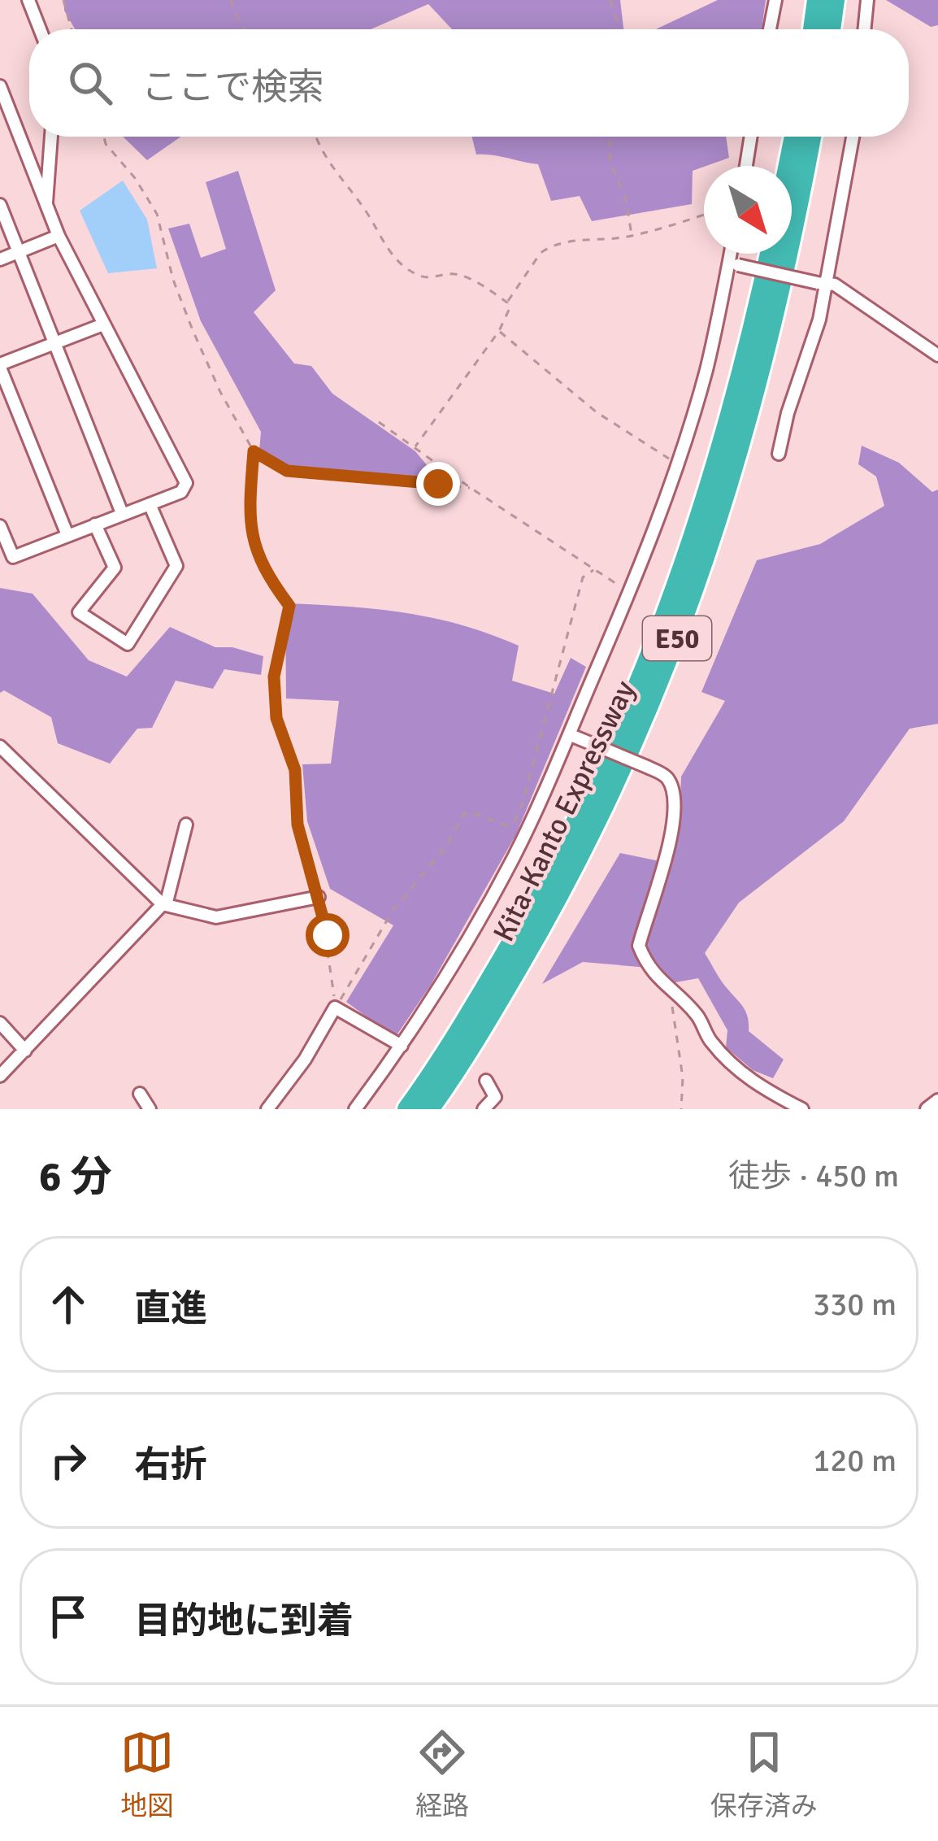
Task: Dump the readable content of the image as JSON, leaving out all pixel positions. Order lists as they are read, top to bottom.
{
  "streets": {
    "highway": ["E50", "Kita-Kanto Expressway"]
  },
  "north": "bottom right",
  "page": {
    "search": "ここで検索",
    "heading": ["6 分", "徒歩 · 450 m"],
    "list": [
      ["直進", "330 m"],
      ["右折", "120 m"],
      "目的地に到着"
    ],
    "nav": ["地図", "経路", "保存済み"]
  }
}
